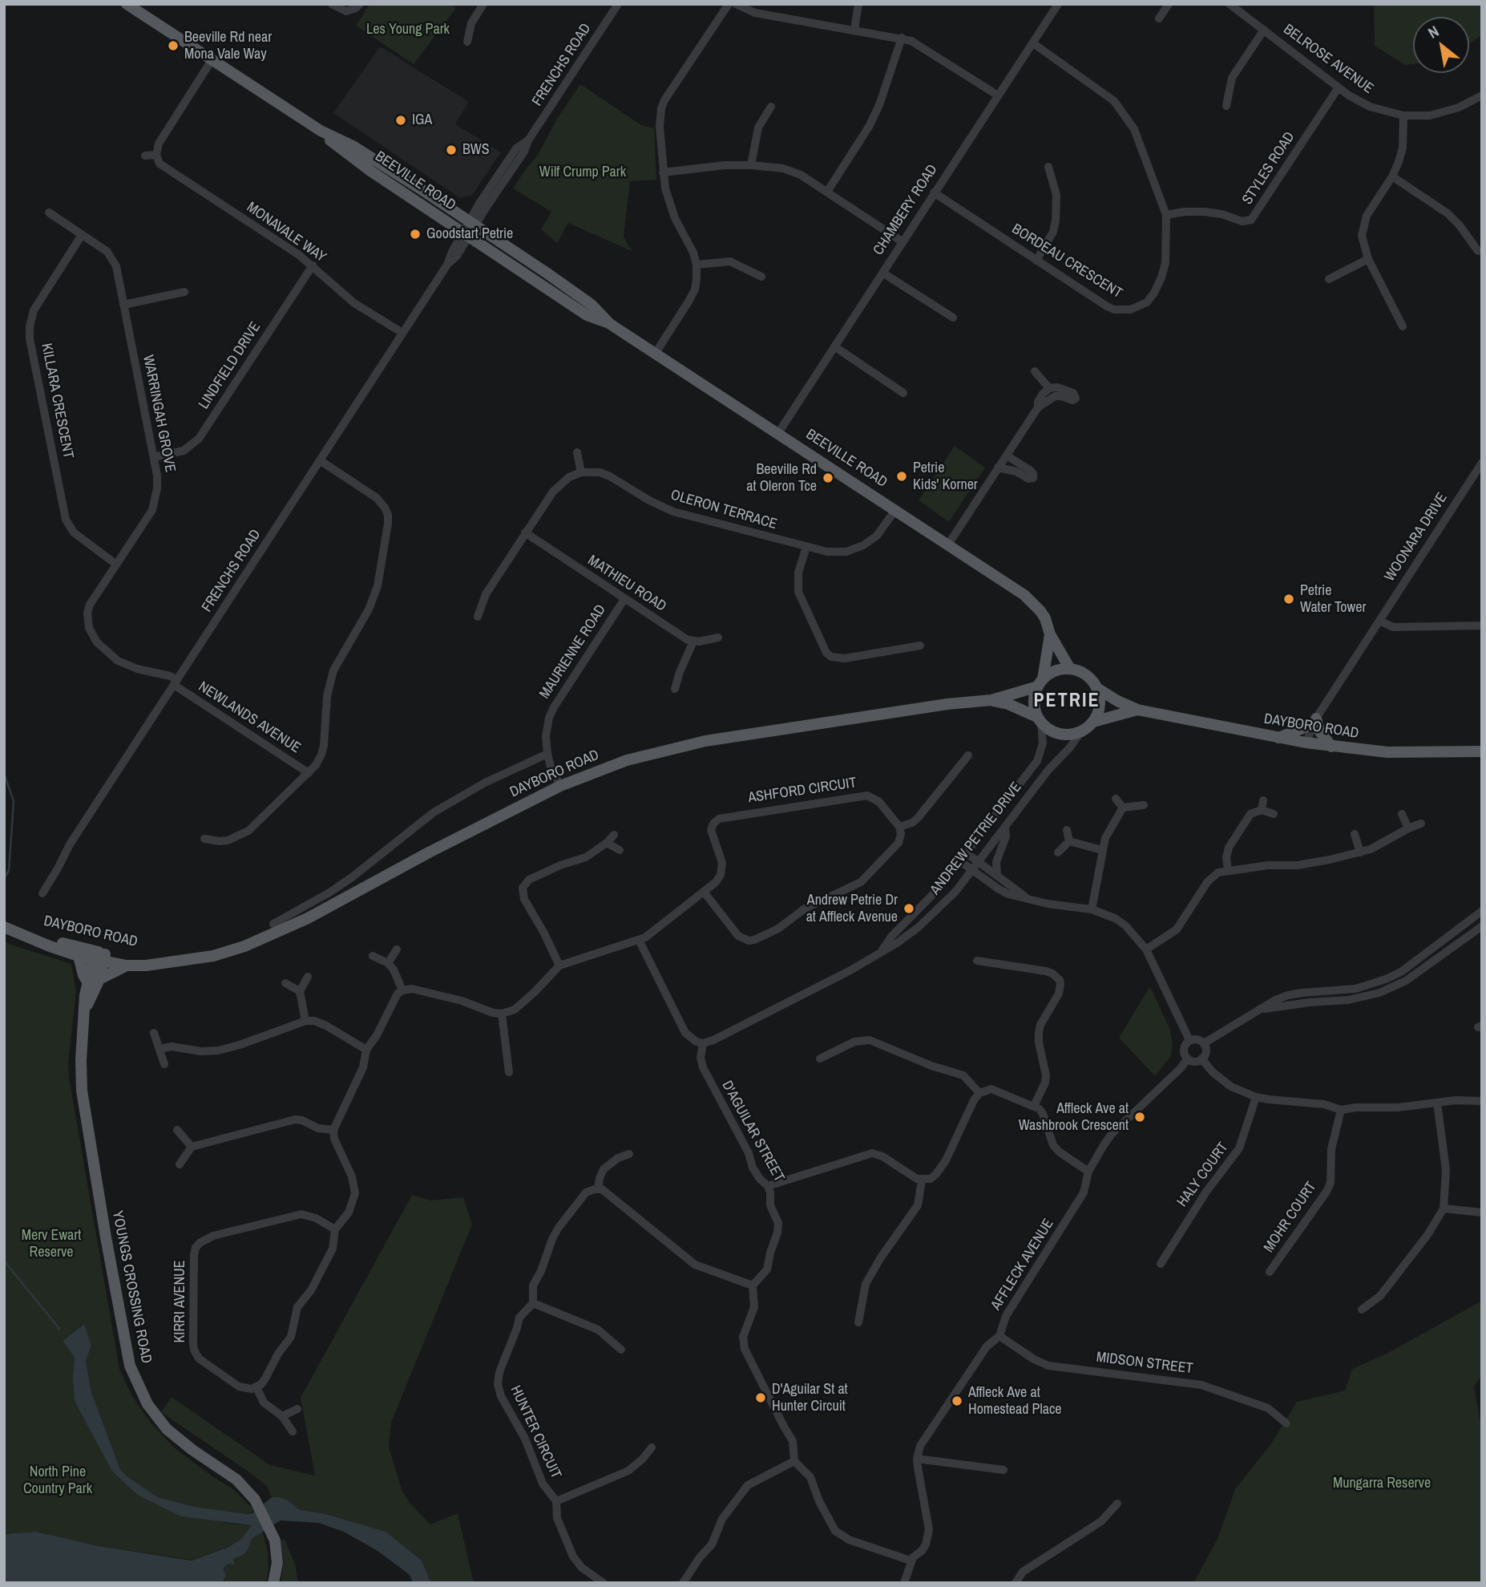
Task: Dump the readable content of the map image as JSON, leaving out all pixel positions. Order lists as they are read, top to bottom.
{
  "streets": {
    "main road": ["BEEVILLE ROAD", "DAYBORO ROAD", "YOUNGS CROSSING ROAD"],
    "street": [
      "BELROSE AVENUE",
      "FRENCHS ROAD",
      "STYLES ROAD",
      "CHAMBERY ROAD",
      "MONAVALE WAY",
      "BORDEAU CRESCENT",
      "LINDFIELD DRIVE",
      "KILLARA CRESCENT",
      "WARRINGAH GROVE",
      "OLERON TERRACE",
      "WOONARA DRIVE",
      "MATHIEU ROAD",
      "MAURIENNE ROAD",
      "NEWLANDS AVENUE",
      "ASHFORD CIRCUIT",
      "ANDREW PETRIE DRIVE",
      "D'AGUILAR STREET",
      "HALY COURT",
      "MOHR COURT",
      "AFFLECK AVENUE",
      "KIRRI AVENUE",
      "MIDSON STREET",
      "HUNTER CIRCUIT"
    ]
  },
  "crossings": [
    ["BELROSE AVENUE", "STYLES ROAD"],
    ["FRENCHS ROAD", "BEEVILLE ROAD"],
    ["FRENCHS ROAD", "MONAVALE WAY"],
    ["FRENCHS ROAD", "WARRINGAH GROVE"],
    ["FRENCHS ROAD", "NEWLANDS AVENUE"],
    ["STYLES ROAD", "BORDEAU CRESCENT"],
    ["BEEVILLE ROAD", "CHAMBERY ROAD"],
    ["BEEVILLE ROAD", "OLERON TERRACE"],
    ["BEEVILLE ROAD", "DAYBORO ROAD"],
    ["BEEVILLE ROAD", "ANDREW PETRIE DRIVE"],
    ["CHAMBERY ROAD", "BORDEAU CRESCENT"],
    ["MONAVALE WAY", "LINDFIELD DRIVE"],
    ["LINDFIELD DRIVE", "WARRINGAH GROVE"],
    ["KILLARA CRESCENT", "WARRINGAH GROVE"],
    ["WARRINGAH GROVE", "NEWLANDS AVENUE"],
    ["WOONARA DRIVE", "DAYBORO ROAD"],
    ["MATHIEU ROAD", "MAURIENNE ROAD"],
    ["MAURIENNE ROAD", "DAYBORO ROAD"],
    ["DAYBORO ROAD", "ANDREW PETRIE DRIVE"],
    ["DAYBORO ROAD", "YOUNGS CROSSING ROAD"],
    ["ANDREW PETRIE DRIVE", "D'AGUILAR STREET"],
    ["AFFLECK AVENUE", "MIDSON STREET"]
  ],
  "districts": ["PETRIE"],
  "parks": [
    "Les Young Park",
    "Wilf Crump Park",
    "Merv Ewart Reserve",
    "North Pine Country Park",
    "Mungarra Reserve"
  ],
  "places": [
    "Beeville Rd near Mona Vale Way",
    "IGA",
    "BWS",
    "Goodstart Petrie",
    "Petrie Kids' Korner",
    "Beeville Rd at Oleron Tce",
    "Petrie Water Tower",
    "Andrew Petrie Dr at Affleck Avenue",
    "Affleck Ave at Washbrook Crescent",
    "D'Aguilar St at Hunter Circuit",
    "Affleck Ave at Homestead Place"
  ],
  "north": "top left"
}
